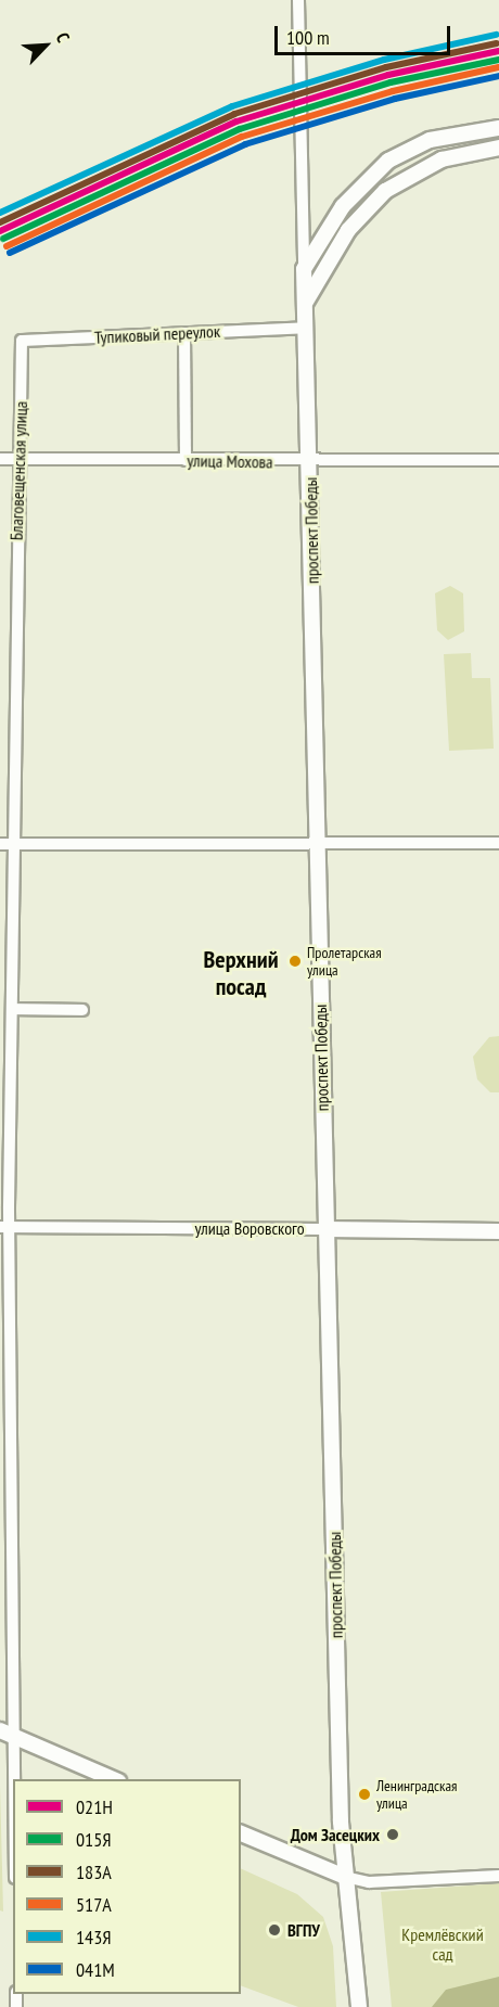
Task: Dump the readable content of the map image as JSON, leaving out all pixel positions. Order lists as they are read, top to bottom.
{
  "streets": {
    "main road": ["проспект Победы", "улица Воровского"],
    "street": ["Тупиковый переулок", "улица Мохова", "Благовещенская улица"]
  },
  "crossings": [
    ["Тупиковый переулок", "Благовещенская улица"],
    ["Тупиковый переулок", "проспект Победы"],
    ["улица Мохова", "Благовещенская улица"],
    ["улица Мохова", "проспект Победы"],
    ["Благовещенская улица", "улица Воровского"],
    ["проспект Победы", "улица Воровского"]
  ],
  "districts": ["Верхний посад"],
  "parks": ["Кремлёвский сад"],
  "places": [
    "Пролетарская улица",
    "Ленинградская улица",
    "Дом Засецких",
    "ВГПУ"
  ],
  "lines": [
    "transit line 143Я",
    "transit line 183А",
    "transit line 021Н",
    "transit line 015Я",
    "transit line 517А",
    "transit line 041М"
  ],
  "legend": [
    "021Н",
    "015Я",
    "183А",
    "517А",
    "143Я",
    "041М"
  ],
  "scale_bar": "100 m",
  "north": "top right"
}
